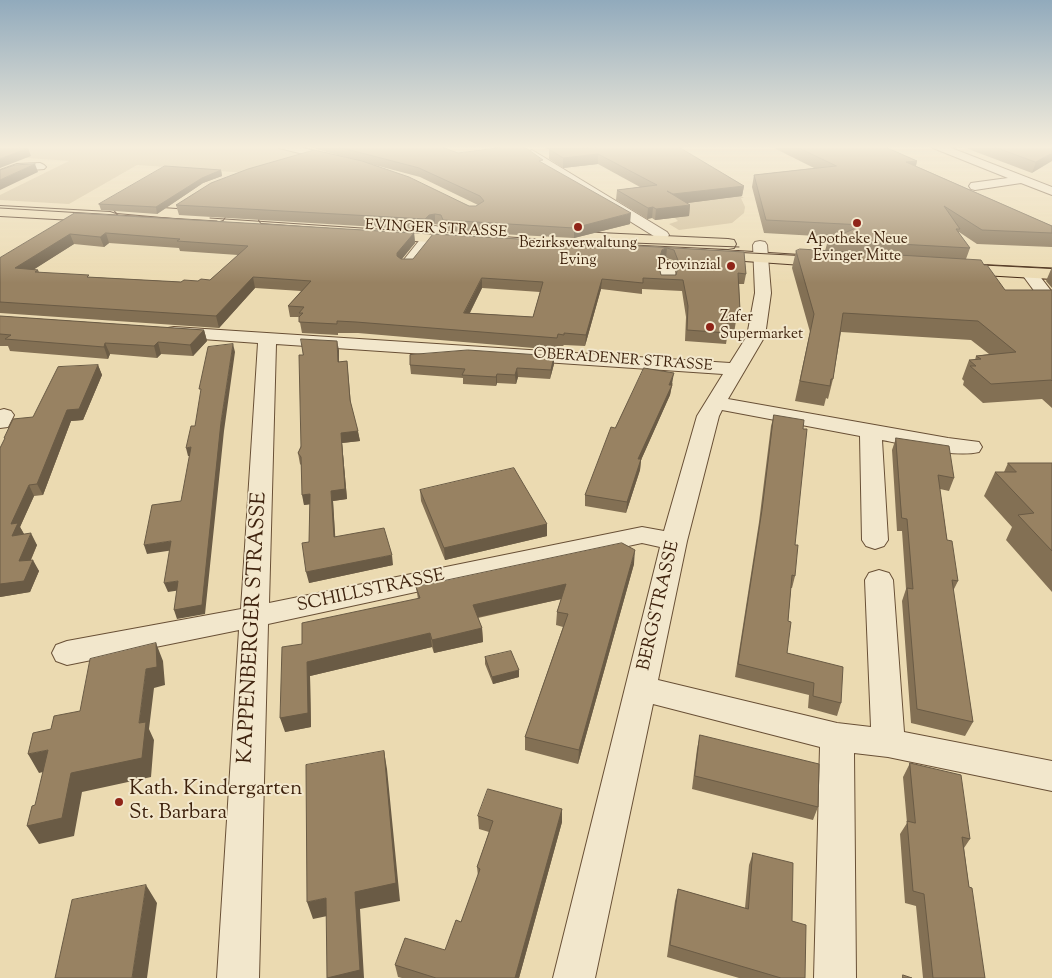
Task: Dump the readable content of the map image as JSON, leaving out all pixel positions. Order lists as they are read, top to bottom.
{
  "streets": {
    "main road": ["EVINGER STRASSE"],
    "street": [
      "OBERADENER STRASSE",
      "SCHILLSTRASSE",
      "BERGSTRASSE",
      "KAPPENBERGER STRASSE"
    ]
  },
  "crossings": [
    ["EVINGER STRASSE", "BERGSTRASSE"],
    ["OBERADENER STRASSE", "BERGSTRASSE"],
    ["OBERADENER STRASSE", "KAPPENBERGER STRASSE"],
    ["SCHILLSTRASSE", "BERGSTRASSE"],
    ["SCHILLSTRASSE", "KAPPENBERGER STRASSE"]
  ],
  "places": [
    "Apotheke Neue Evinger Mitte",
    "Bezirksverwaltung Eving",
    "Provinzial",
    "Zafer Supermarket",
    "Kath. Kindergarten St. Barbara"
  ]
}
